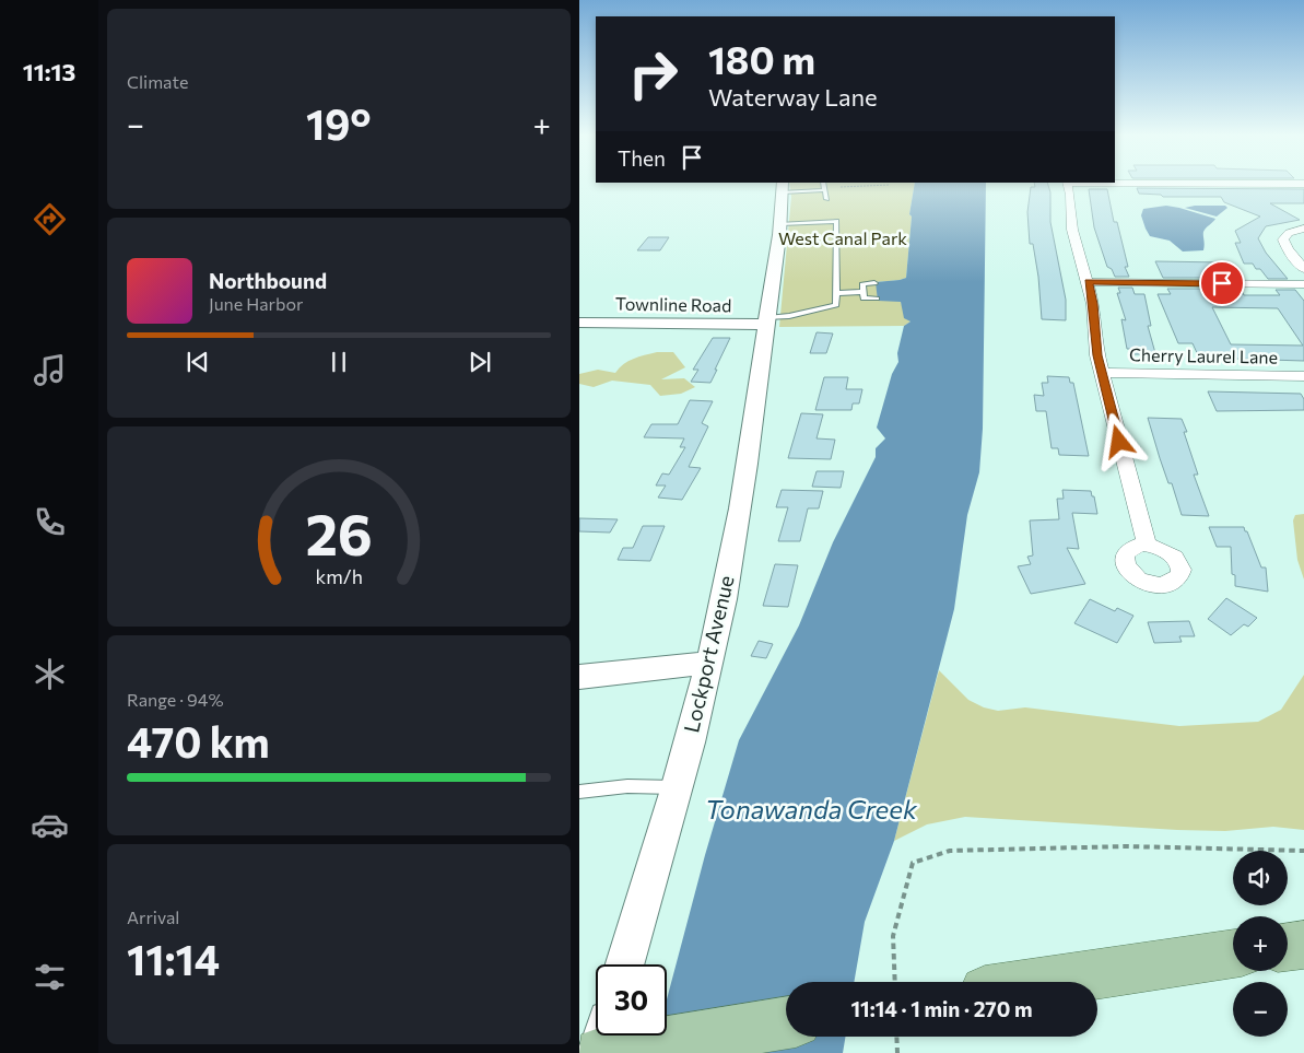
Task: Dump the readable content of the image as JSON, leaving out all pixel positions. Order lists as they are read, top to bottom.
{
  "streets": {
    "street": ["Townline Road", "Cherry Laurel Lane", "Lockport Avenue"]
  },
  "crossings": [
    ["Townline Road", "Lockport Avenue"]
  ],
  "water": ["Tonawanda Creek"],
  "parks": ["West Canal Park"],
  "page": {
    "tabs": "11:13",
    "tile": [
      "Climate",
      ["Range · 94%", "470 km"],
      ["Arrival", "11:14"]
    ],
    "turn": ["180 m", "Waterway Lane"],
    "heat": ["−", "19°", "+"],
    "then": "Then",
    "song": ["Northbound", "June Harbor"],
    "map_buttons": ["+", "−"],
    "limit": "30",
    "trip": "11:14 · 1 min · 270 m",
    "gauge": ["26", "km/h"]
  }
}
